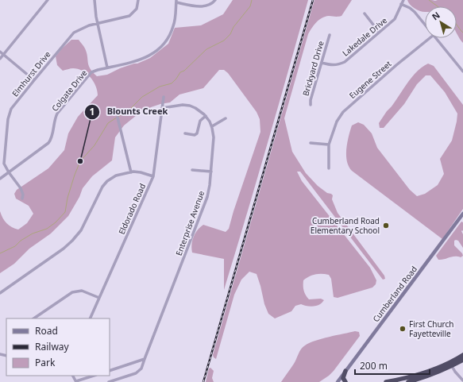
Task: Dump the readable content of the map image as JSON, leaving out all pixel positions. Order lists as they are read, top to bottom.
{
  "streets": {
    "main road": ["Cumberland Road"],
    "street": [
      "Lakedale Drive",
      "Brickyard Drive",
      "Elmhurst Drive",
      "Eugene Street",
      "Colgate Drive",
      "Eldorado Road",
      "Enterprise Avenue"
    ]
  },
  "crossings": [
    ["Lakedale Drive", "Brickyard Drive"],
    ["Elmhurst Drive", "Colgate Drive"],
    ["Eldorado Road", "Enterprise Avenue"]
  ],
  "places": ["Blounts Creek", "Cumberland Road Elementary School", "First Church Fayetteville"],
  "legend": ["Road", "Railway", "Park"],
  "scale_bar": "200 m",
  "north": "top left"
}
